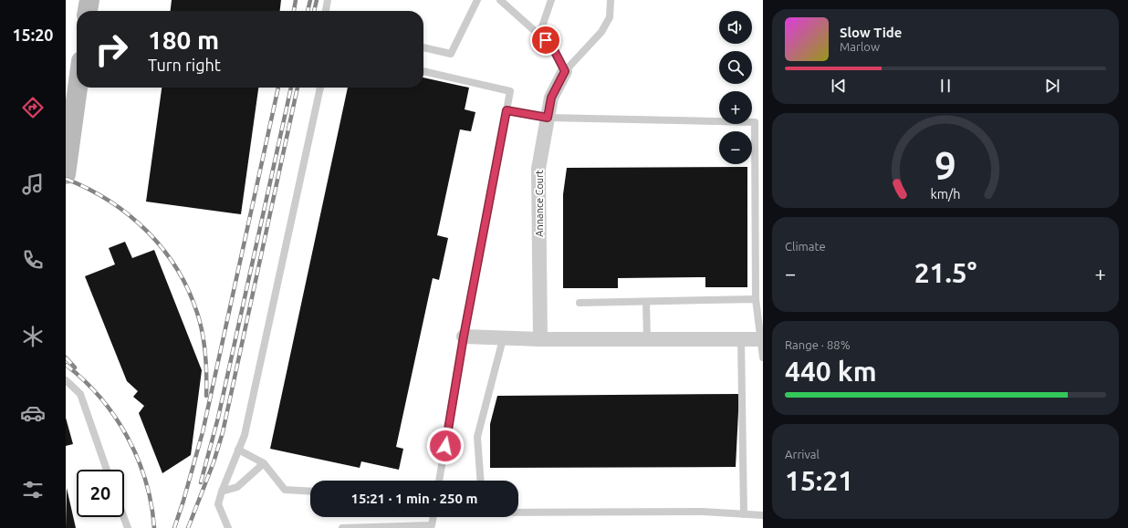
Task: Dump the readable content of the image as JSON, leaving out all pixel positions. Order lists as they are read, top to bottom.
{
  "streets": {
    "street": ["Annance Court"]
  },
  "page": {
    "tabs": "15:20",
    "map_buttons": ["+", "−"],
    "turn": ["180 m", "Turn right"],
    "song": ["Slow Tide", "Marlow"],
    "tile": [
      "Climate",
      ["Range · 88%", "440 km"],
      ["Arrival", "15:21"]
    ],
    "heat": ["−", "21.5°", "+"],
    "limit": "20",
    "trip": "15:21 · 1 min · 250 m",
    "gauge": ["9", "km/h"]
  }
}
